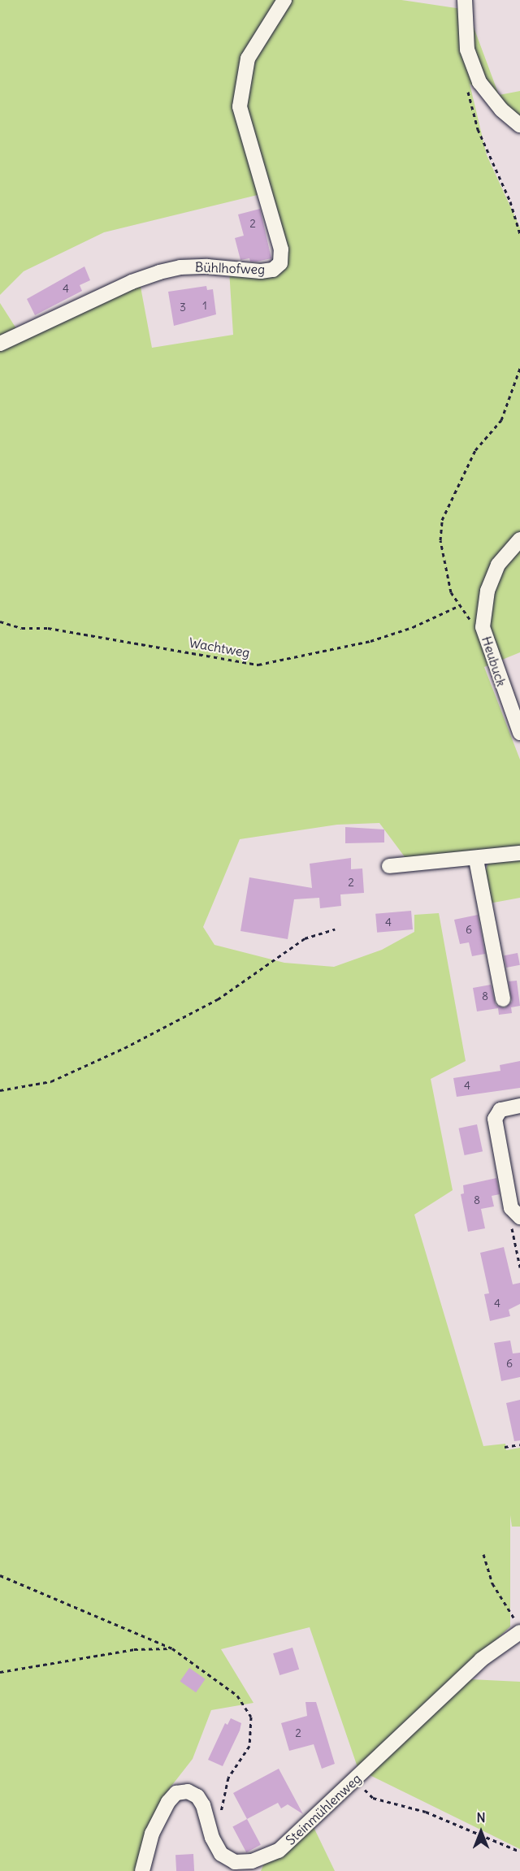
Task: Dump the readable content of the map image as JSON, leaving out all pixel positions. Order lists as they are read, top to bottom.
{
  "streets": {
    "street": ["Bühlhofweg", "Heubuck", "Steinmühlenweg"],
    "path": ["Wachtweg"]
  },
  "house_numbers": [
    "2",
    "4",
    "1",
    "3",
    "2",
    "4",
    "6",
    "8",
    "4",
    "8",
    "4",
    "6",
    "2"
  ],
  "north": "top"
}
